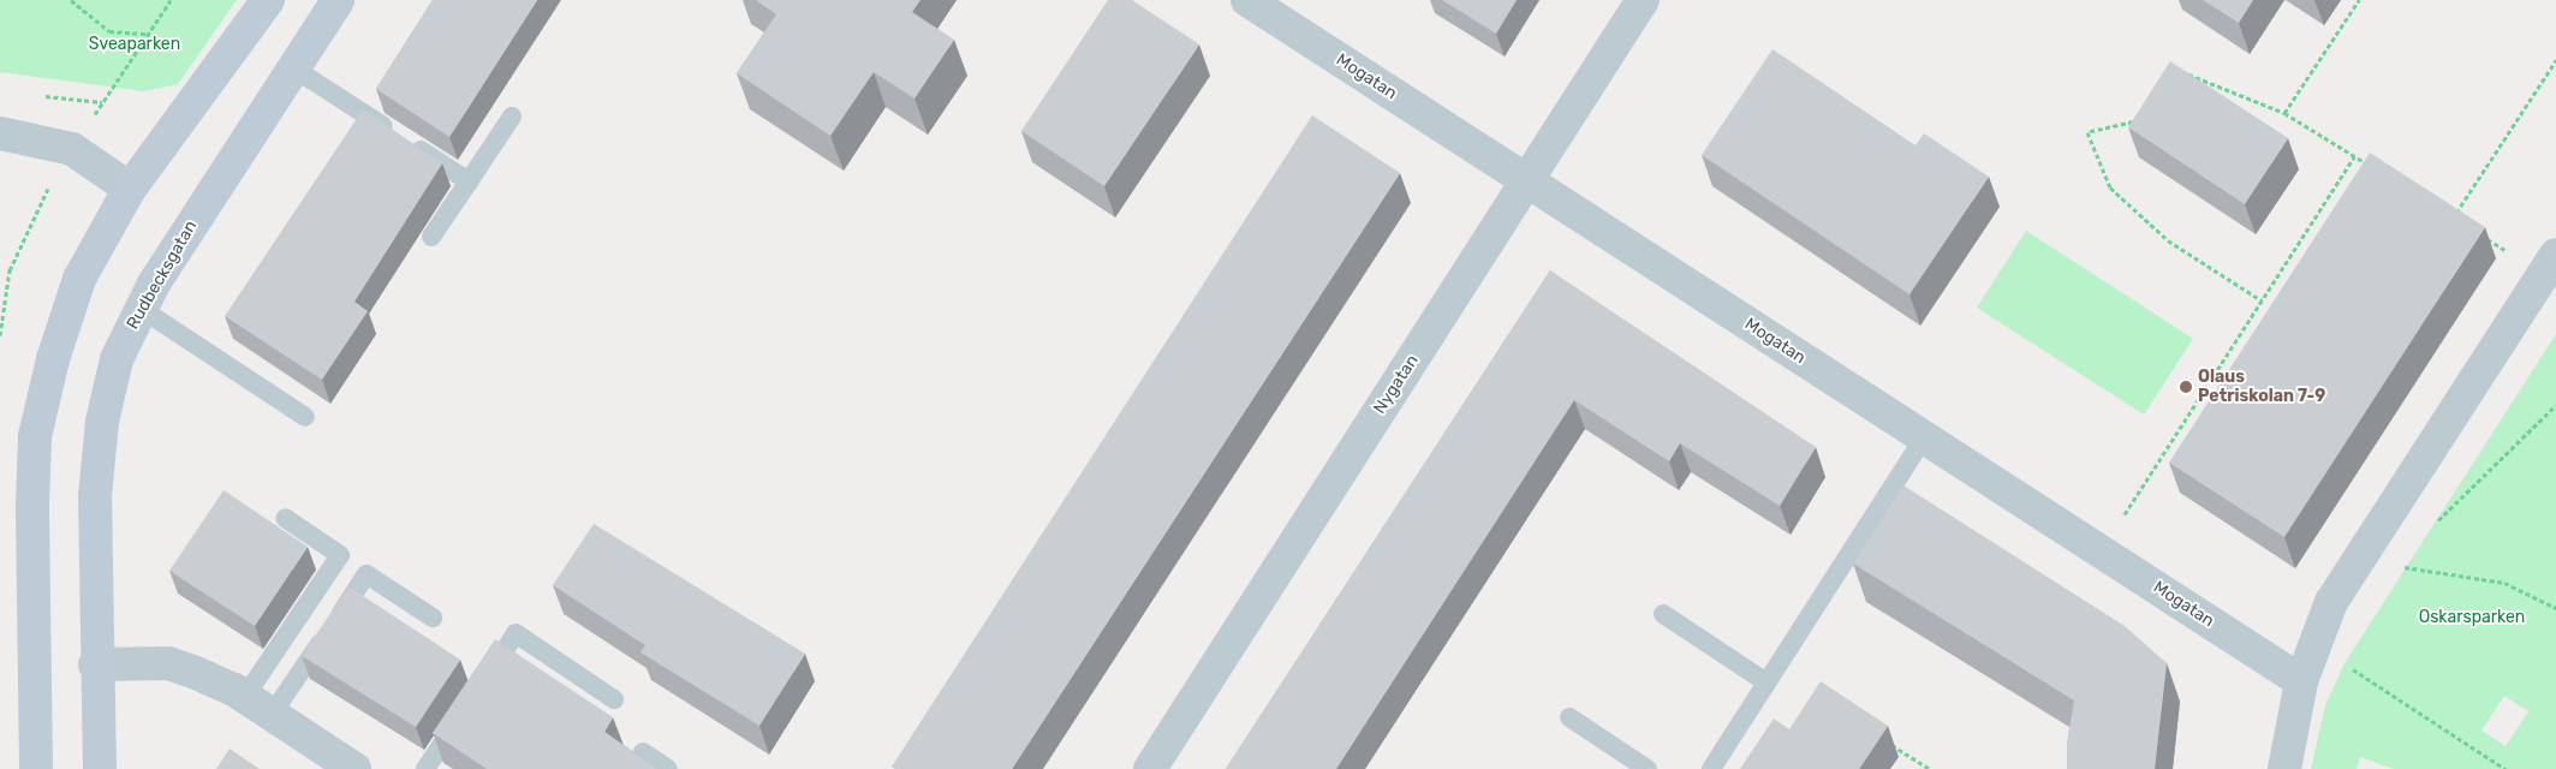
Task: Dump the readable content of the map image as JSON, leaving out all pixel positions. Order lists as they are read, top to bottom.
{
  "streets": {
    "main road": ["Rudbecksgatan"],
    "street": ["Mogatan", "Nygatan"]
  },
  "crossings": [
    ["Mogatan", "Nygatan"]
  ],
  "parks": ["Sveaparken", "Oskarsparken"],
  "places": ["Olaus Petriskolan 7-9"]
}
